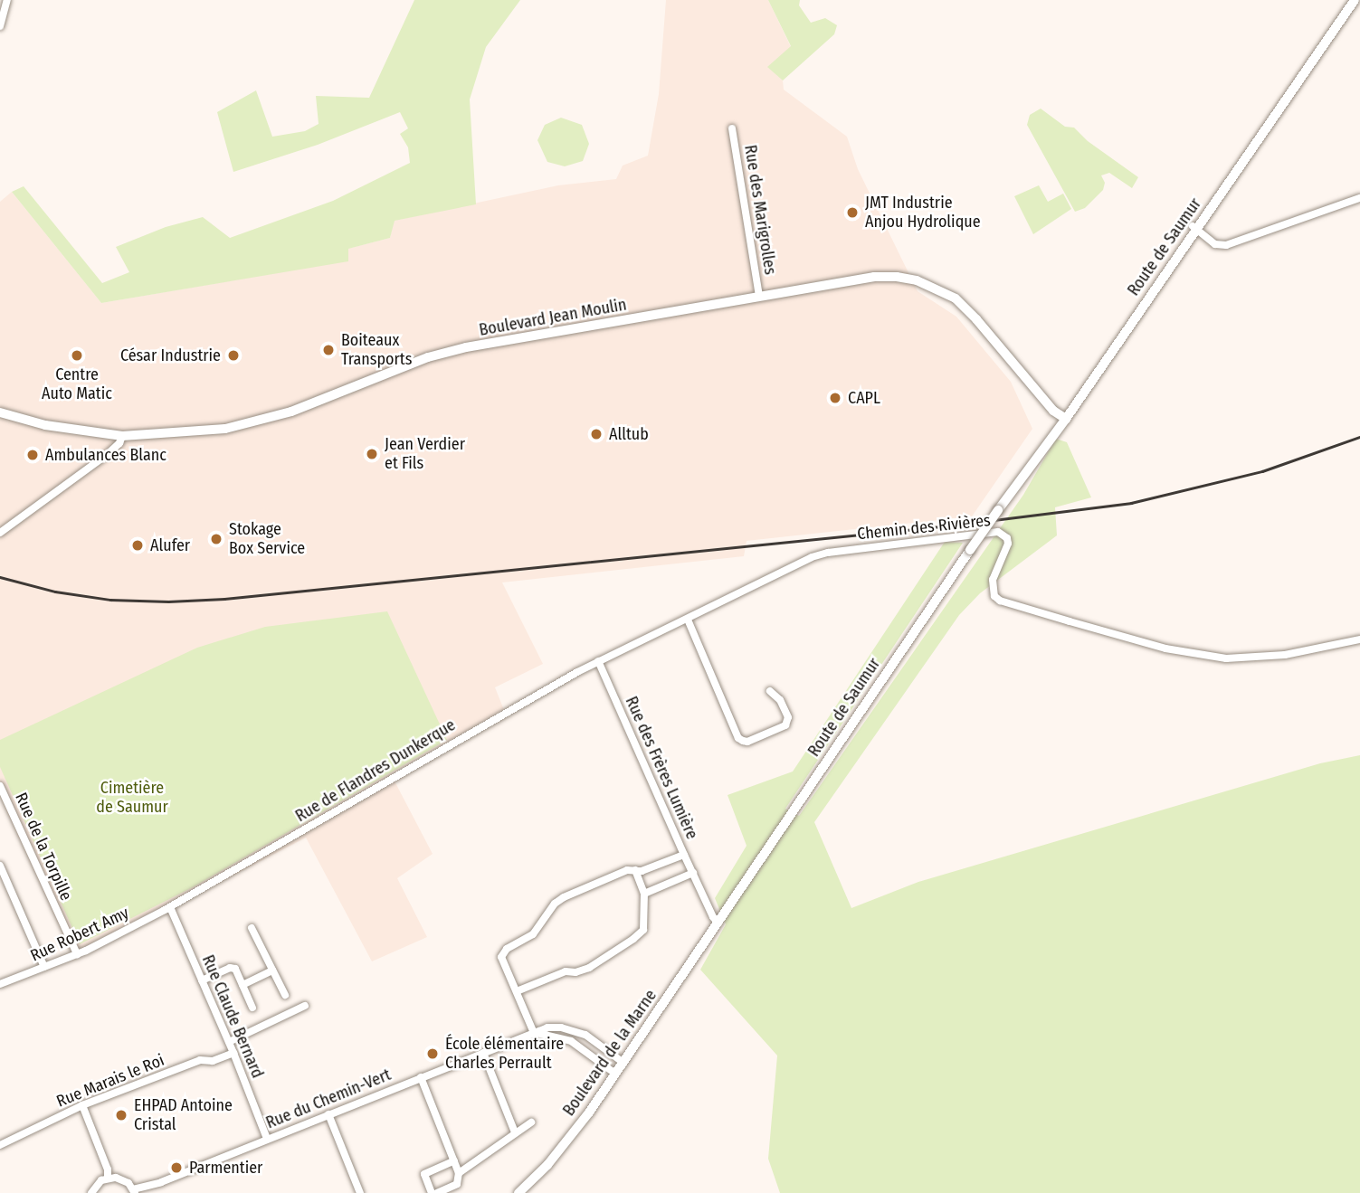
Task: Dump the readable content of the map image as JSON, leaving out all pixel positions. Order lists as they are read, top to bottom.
{
  "streets": {
    "main road": ["Route de Saumur", "Boulevard de la Marne"],
    "street": [
      "Rue des Marigrolles",
      "Boulevard Jean Moulin",
      "Chemin des Rivières",
      "Rue des Frères Lumière",
      "Rue de Flandres Dunkerque",
      "Rue de la Torpille",
      "Rue Robert Amy",
      "Rue Claude Bernard",
      "Rue Marais le Roi",
      "Rue du Chemin-Vert"
    ]
  },
  "crossings": [
    ["Rue des Marigrolles", "Boulevard Jean Moulin"],
    ["Route de Saumur", "Boulevard Jean Moulin"],
    ["Route de Saumur", "Boulevard de la Marne"],
    ["Chemin des Rivières", "Rue des Frères Lumière"],
    ["Chemin des Rivières", "Rue de Flandres Dunkerque"],
    ["Rue des Frères Lumière", "Rue de Flandres Dunkerque"],
    ["Rue des Frères Lumière", "Rue du Chemin-Vert"],
    ["Rue de Flandres Dunkerque", "Rue Robert Amy"],
    ["Rue de Flandres Dunkerque", "Rue Claude Bernard"],
    ["Rue de la Torpille", "Rue Robert Amy"],
    ["Rue Robert Amy", "Rue Claude Bernard"],
    ["Rue Claude Bernard", "Rue Marais le Roi"],
    ["Rue Claude Bernard", "Rue du Chemin-Vert"],
    ["Boulevard de la Marne", "Rue du Chemin-Vert"]
  ],
  "parks": ["Cimetière de Saumur"],
  "places": [
    "JMT Industrie Anjou Hydrolique",
    "Boiteaux Transports",
    "Centre Auto Matic",
    "César Industrie",
    "CAPL",
    "Alltub",
    "Jean Verdier et Fils",
    "Ambulances Blanc",
    "Stokage Box Service",
    "Alufer",
    "École élémentaire Charles Perrault",
    "EHPAD Antoine Cristal",
    "Parmentier"
  ]
}
